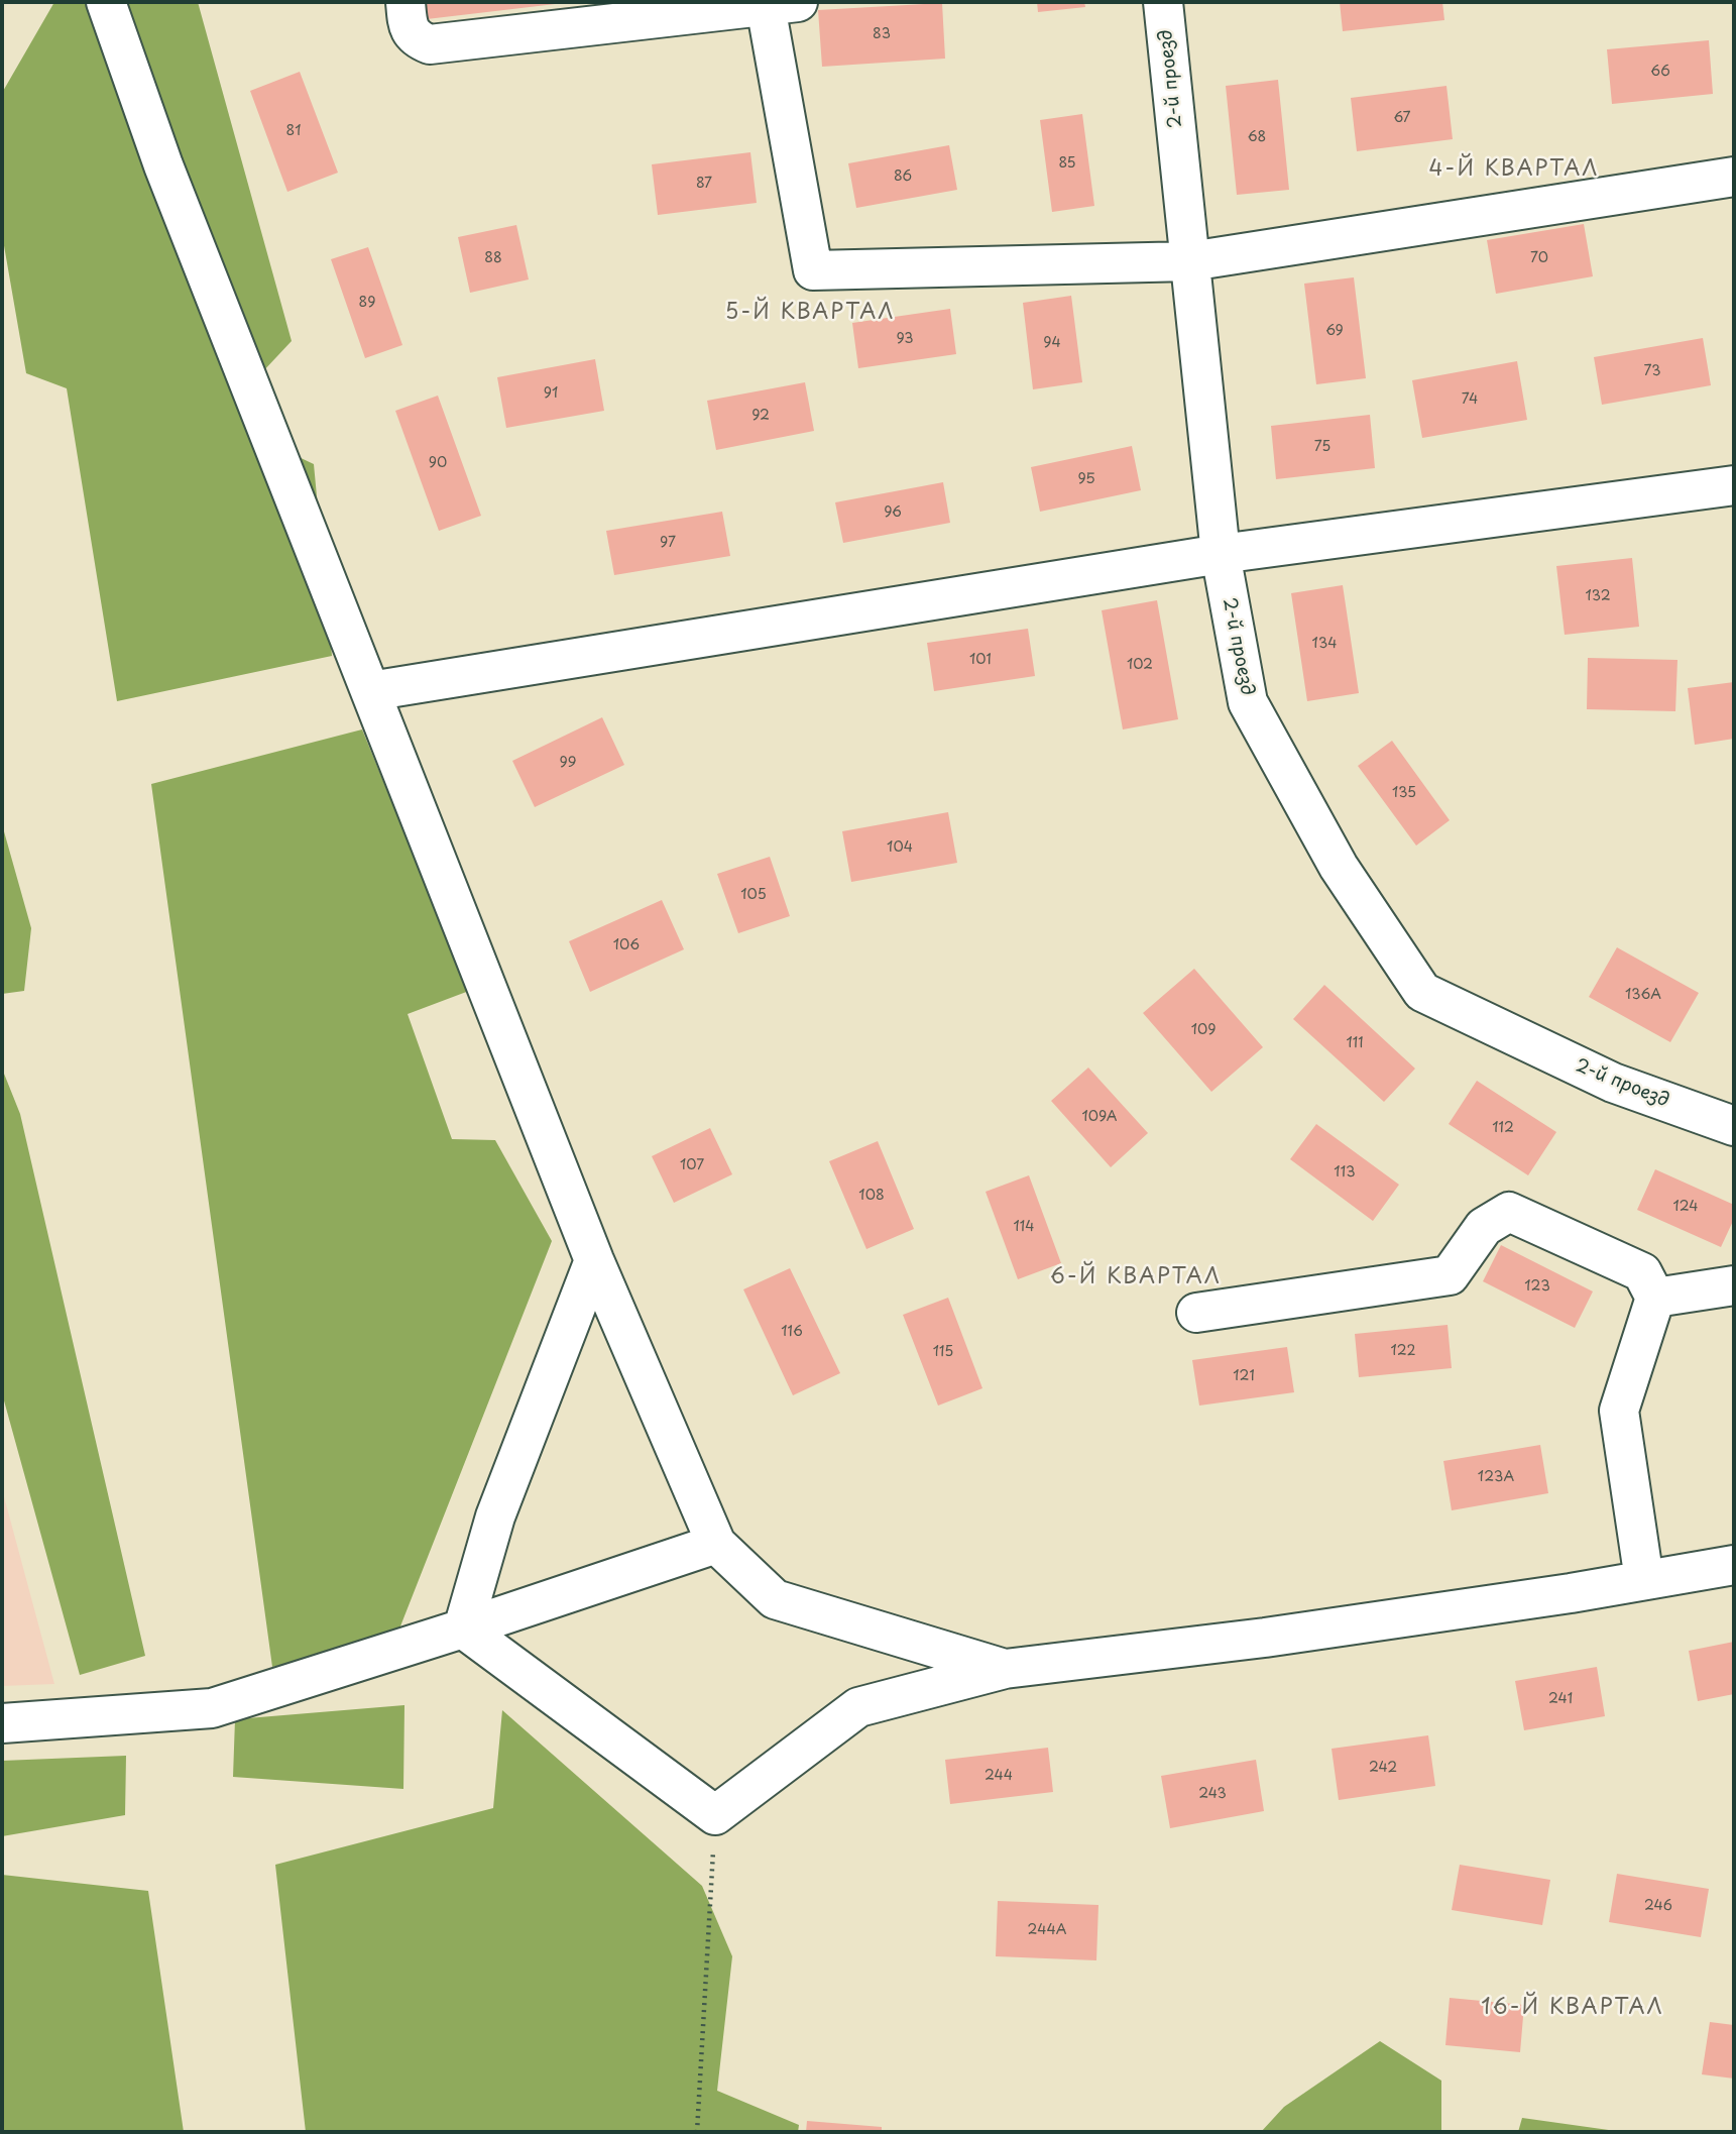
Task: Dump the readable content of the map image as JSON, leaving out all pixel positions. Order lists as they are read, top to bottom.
{
  "streets": {
    "street": ["2-й проезд"]
  },
  "districts": [
    "4-Й КВАРТАЛ",
    "5-Й КВАРТАЛ",
    "6-Й КВАРТАЛ",
    "16-Й КВАРТАЛ"
  ],
  "house_numbers": [
    "83",
    "66",
    "67",
    "81",
    "68",
    "85",
    "86",
    "87",
    "88",
    "70",
    "89",
    "69",
    "93",
    "94",
    "73",
    "91",
    "74",
    "92",
    "75",
    "90",
    "95",
    "96",
    "97",
    "132",
    "134",
    "101",
    "102",
    "99",
    "135",
    "104",
    "105",
    "106",
    "136А",
    "109",
    "111",
    "109А",
    "112",
    "107",
    "113",
    "108",
    "124",
    "114",
    "123",
    "116",
    "122",
    "115",
    "121",
    "123А",
    "241",
    "242",
    "244",
    "243",
    "246",
    "244А"
  ]
}
